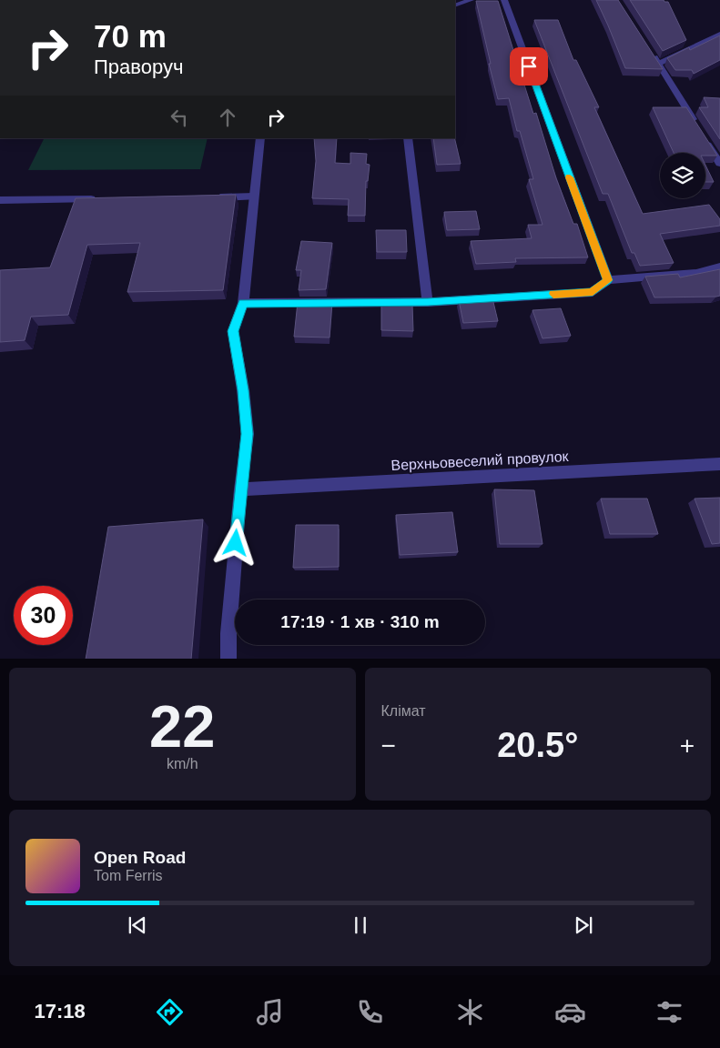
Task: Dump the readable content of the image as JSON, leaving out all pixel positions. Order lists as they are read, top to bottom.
{
  "streets": {
    "street": ["Верхньовеселий провулок"]
  },
  "page": {
    "turn": ["70 m", "Праворуч"],
    "limit": "30",
    "trip": "17:19 · 1 хв · 310 m",
    "tile": [
      ["22", "km/h"],
      "Клімат"
    ],
    "heat": ["−", "20.5°", "+"],
    "song": ["Open Road", "Tom Ferris"],
    "tabs": "17:18"
  }
}
